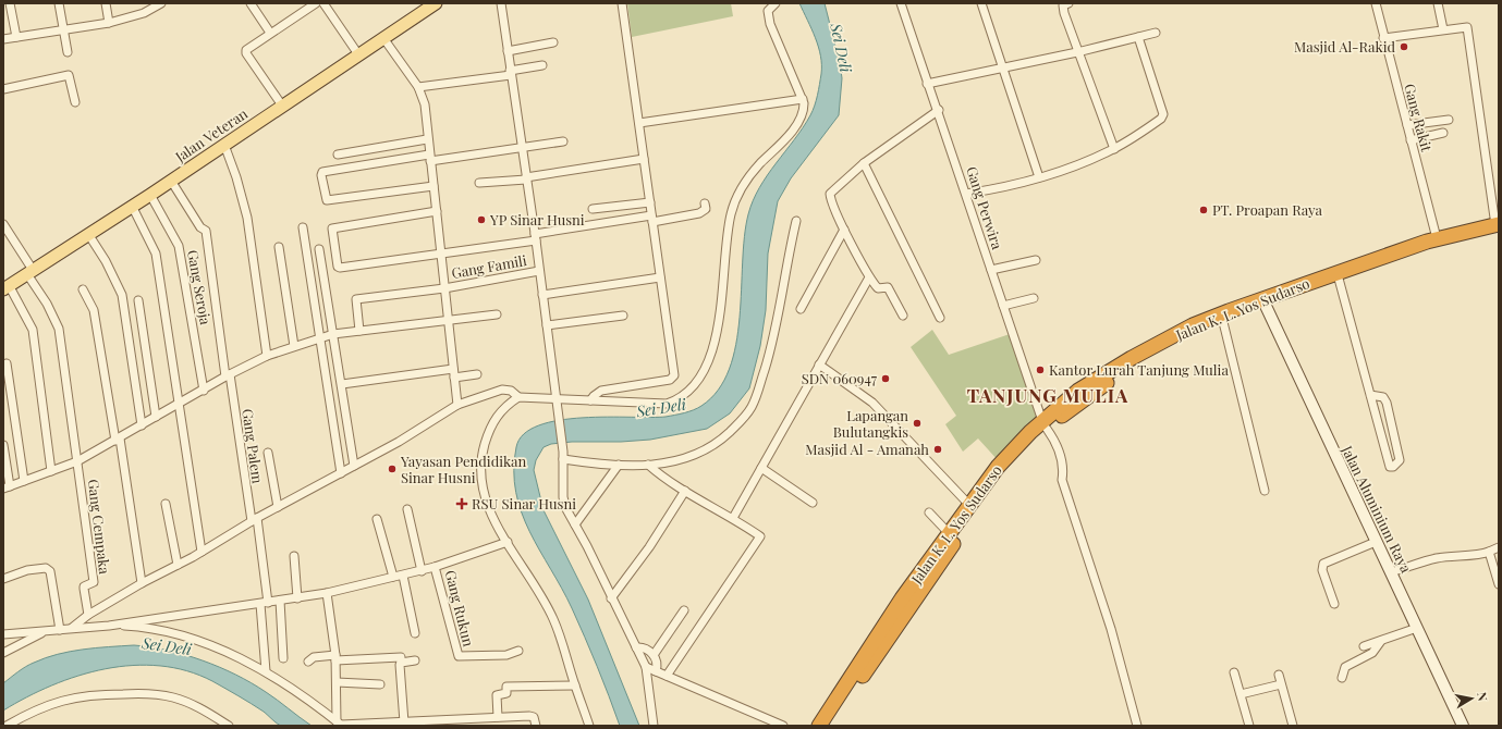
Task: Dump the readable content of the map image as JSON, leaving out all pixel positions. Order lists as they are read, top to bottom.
{
  "streets": {
    "highway": ["Jalan K. L. Yos Sudarso"],
    "main road": ["Jalan Veteran", "Jalan Aluminium Raya"],
    "street": [
      "Gang Rakit",
      "Gang Perwira",
      "Gang Famili",
      "Gang Seroja",
      "Gang Palem",
      "Gang Cempaka",
      "Gang Rukun"
    ]
  },
  "crossings": [
    ["Gang Rakit", "Jalan K. L. Yos Sudarso"],
    ["Jalan Veteran", "Gang Seroja"],
    ["Jalan Veteran", "Gang Palem"],
    ["Gang Perwira", "Jalan K. L. Yos Sudarso"],
    ["Jalan K. L. Yos Sudarso", "Jalan Aluminium Raya"]
  ],
  "districts": ["TANJUNG MULIA"],
  "water": ["Sei Deli"],
  "places": {
    "other": [
      "Masjid Al-Rakid",
      "PT. Proapan Raya",
      "YP Sinar Husni",
      "Kantor Lurah Tanjung Mulia",
      "SDN 060947",
      "Lapangan Bulutangkis",
      "Masjid Al - Amanah",
      "Yayasan Pendidikan Sinar Husni"
    ],
    "health": ["RSU Sinar Husni"]
  },
  "north": "right"
}
